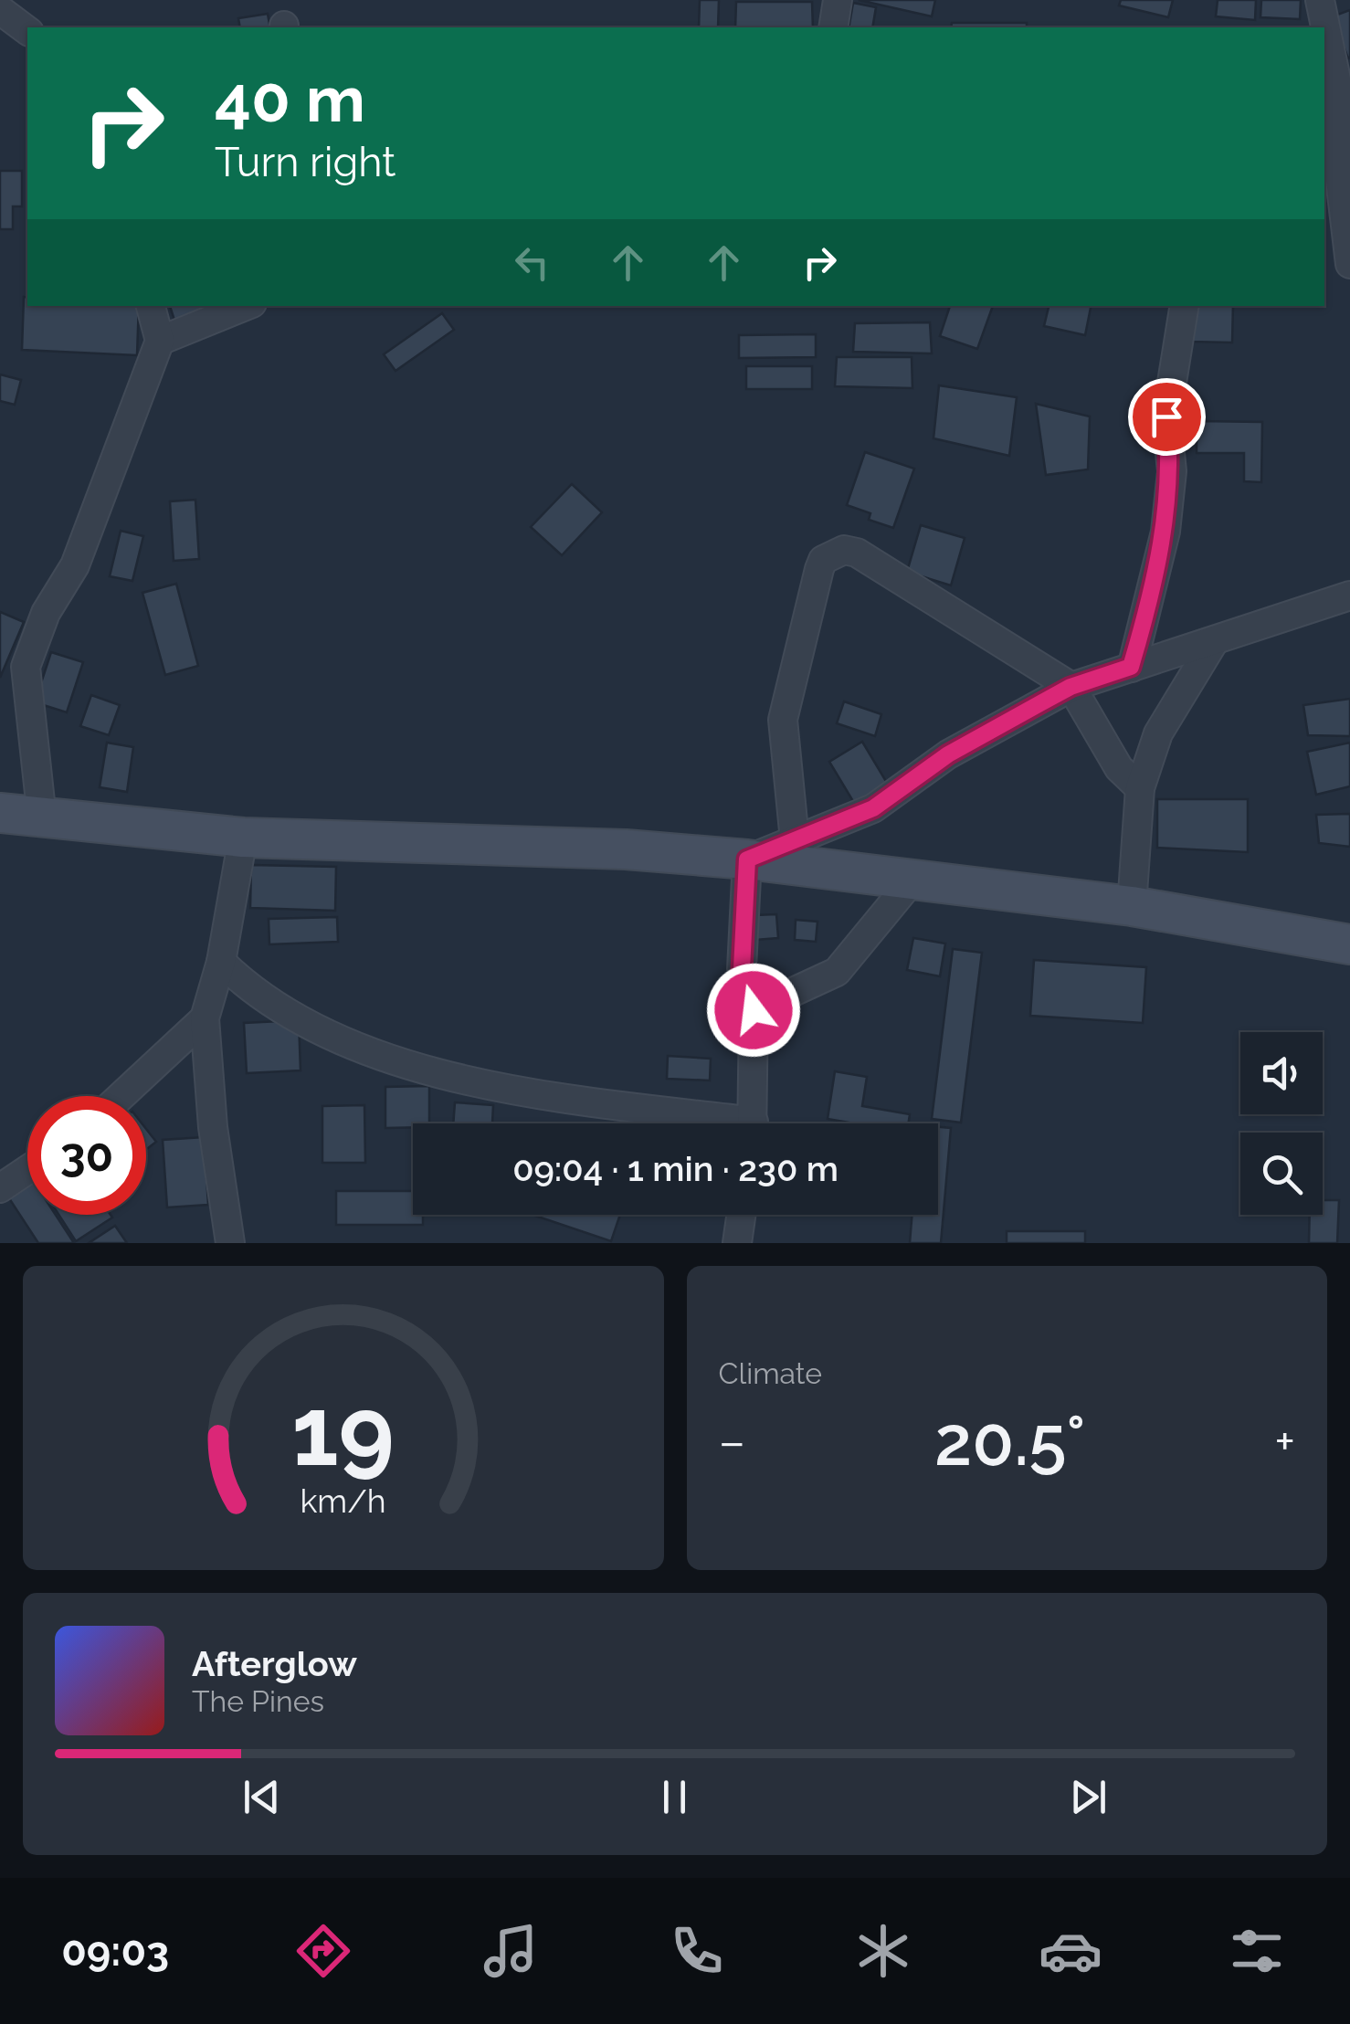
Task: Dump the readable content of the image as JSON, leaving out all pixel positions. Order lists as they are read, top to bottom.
{
  "page": {
    "turn": ["40 m", "Turn right"],
    "limit": "30",
    "trip": "09:04 · 1 min · 230 m",
    "tile": "Climate",
    "heat": ["−", "20.5°", "+"],
    "song": ["Afterglow", "The Pines"],
    "tabs": "09:03",
    "gauge": ["19", "km/h"]
  }
}
